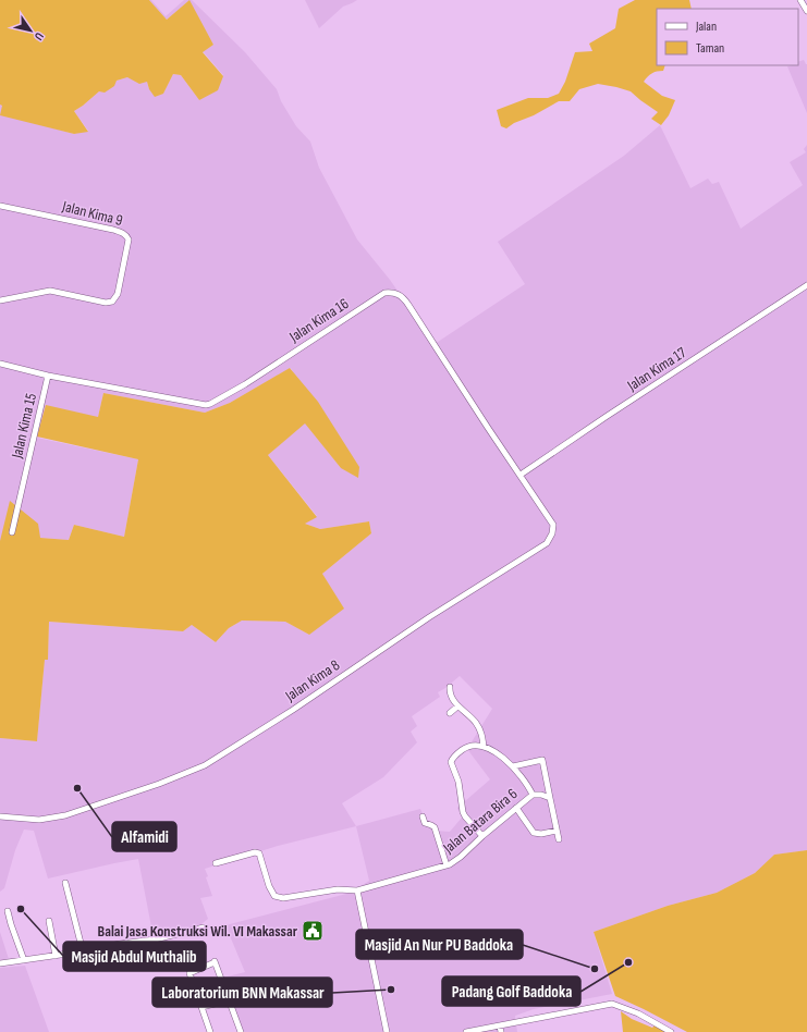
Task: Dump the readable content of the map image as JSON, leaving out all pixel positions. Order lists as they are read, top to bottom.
{
  "streets": {
    "street": [
      "Jalan Kima 9",
      "Jalan Kima 16",
      "Jalan Kima 17",
      "Jalan Kima 15",
      "Jalan Kima 8",
      "Jalan Batara Bira 6"
    ]
  },
  "crossings": [
    ["Jalan Kima 16", "Jalan Kima 17"],
    ["Jalan Kima 16", "Jalan Kima 15"],
    ["Jalan Kima 16", "Jalan Kima 8"],
    ["Jalan Kima 17", "Jalan Kima 8"]
  ],
  "places": {
    "other": [
      "Alfamidi",
      "Masjid Abdul Muthalib",
      "Padang Golf Baddoka",
      "Masjid An Nur PU Baddoka",
      "Laboratorium BNN Makassar"
    ],
    "public building": ["Balai Jasa Konstruksi Wil. VI Makassar"]
  },
  "legend": ["Jalan", "Taman"],
  "north": "bottom right"
}
